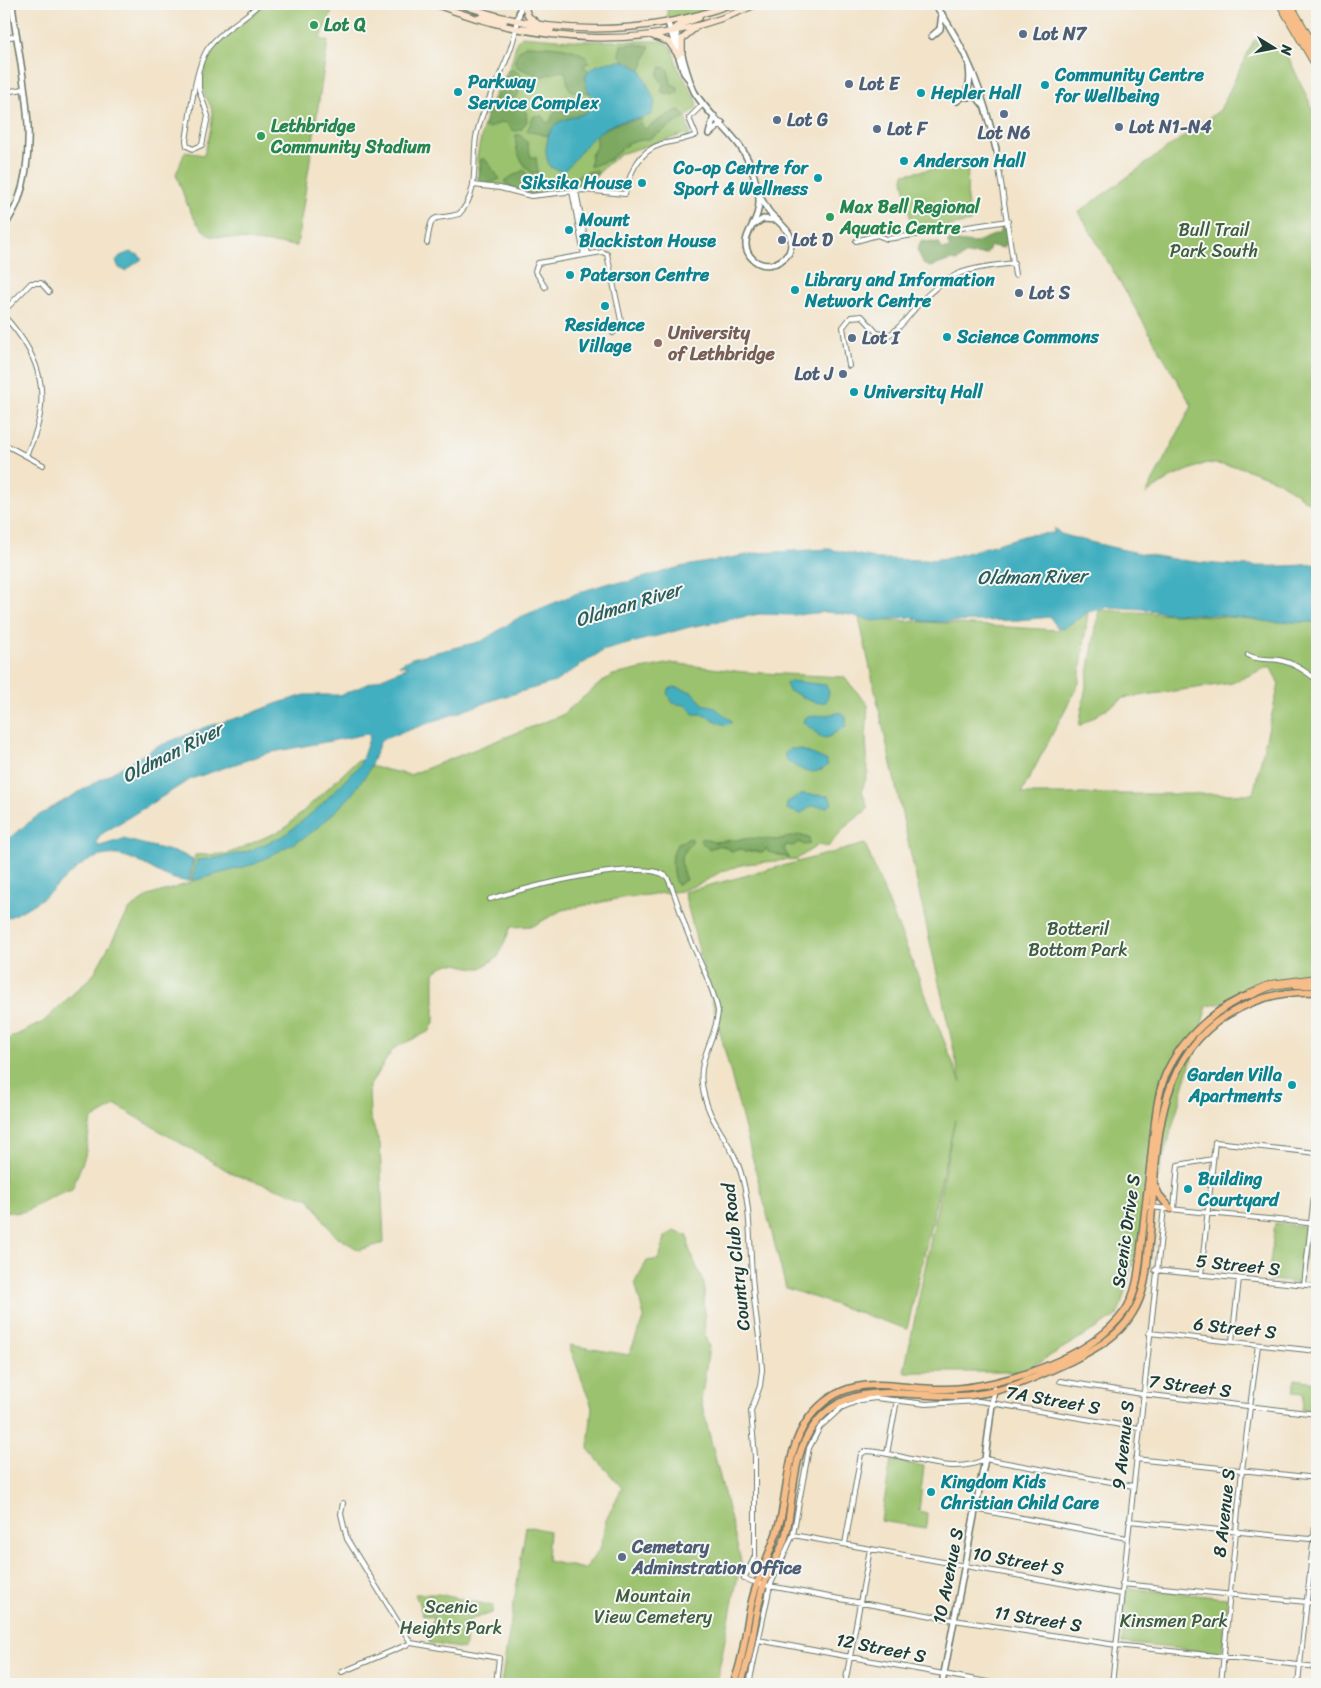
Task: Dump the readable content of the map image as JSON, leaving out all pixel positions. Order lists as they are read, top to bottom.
{
  "streets": {
    "main road": ["Scenic Drive S"],
    "street": [
      "Country Club Road",
      "5 Street S",
      "6 Street S",
      "7 Street S",
      "7A Street S",
      "9 Avenue S",
      "8 Avenue S",
      "10 Street S",
      "10 Avenue S",
      "11 Street S",
      "12 Street S"
    ]
  },
  "crossings": [
    ["Scenic Drive S", "Country Club Road"],
    ["Scenic Drive S", "7A Street S"],
    ["Scenic Drive S", "10 Street S"],
    ["Scenic Drive S", "10 Avenue S"],
    ["Scenic Drive S", "11 Street S"],
    ["Scenic Drive S", "12 Street S"],
    ["Country Club Road", "11 Street S"],
    ["5 Street S", "9 Avenue S"],
    ["6 Street S", "9 Avenue S"],
    ["6 Street S", "8 Avenue S"],
    ["7 Street S", "9 Avenue S"],
    ["7 Street S", "8 Avenue S"],
    ["7A Street S", "9 Avenue S"],
    ["7A Street S", "10 Avenue S"],
    ["9 Avenue S", "10 Street S"],
    ["9 Avenue S", "11 Street S"],
    ["8 Avenue S", "11 Street S"],
    ["10 Street S", "10 Avenue S"],
    ["10 Avenue S", "11 Street S"],
    ["10 Avenue S", "12 Street S"]
  ],
  "water": ["Oldman River"],
  "parks": [
    "Bull Trail Park South",
    "Botteril Bottom Park",
    "Mountain View Cemetery",
    "Scenic Heights Park",
    "Kinsmen Park"
  ],
  "places": [
    "Lot Q",
    "Lot N7",
    "Lot E",
    "Community Centre for Wellbeing",
    "Parkway Service Complex",
    "Hepler Hall",
    "Lot N6",
    "Lot G",
    "Lot N1-N4",
    "Lot F",
    "Lethbridge Community Stadium",
    "Anderson Hall",
    "Co-op Centre for Sport & Wellness",
    "Siksika House",
    "Max Bell Regional Aquatic Centre",
    "Mount Blackiston House",
    "Lot D",
    "Paterson Centre",
    "Library and Information Network Centre",
    "Lot S",
    "Residence Village",
    "Science Commons",
    "Lot I",
    "University of Lethbridge",
    "Lot J",
    "University Hall",
    "Garden Villa Apartments",
    "Building Courtyard",
    "Kingdom Kids Christian Child Care",
    "Cemetary Adminstration Office"
  ],
  "north": "right"
}
